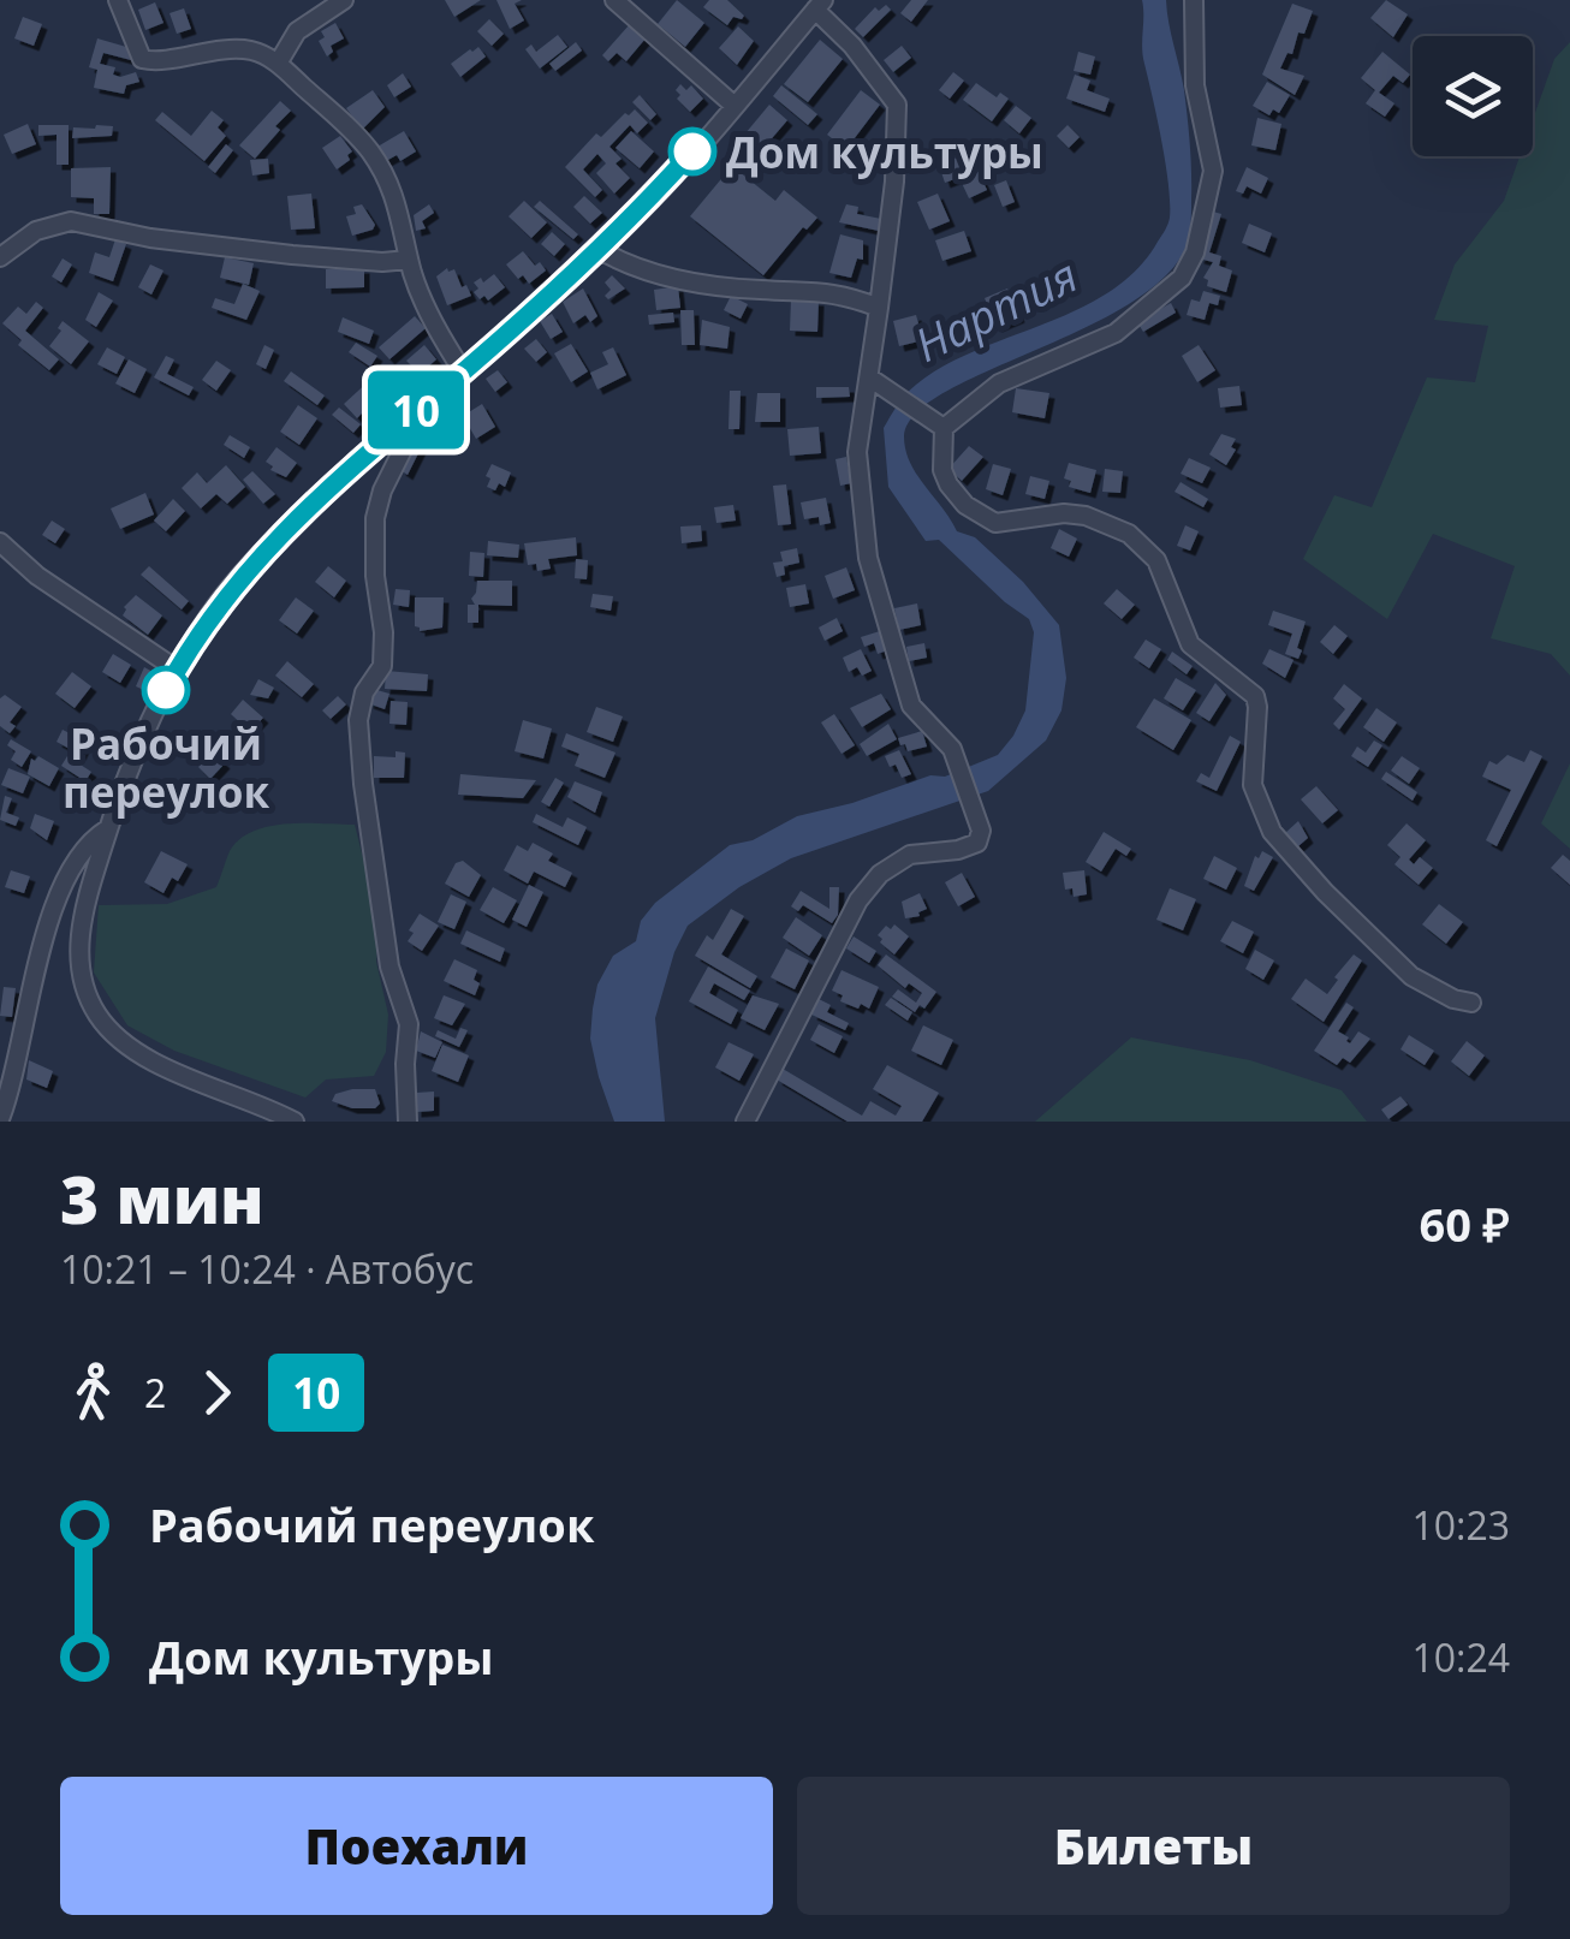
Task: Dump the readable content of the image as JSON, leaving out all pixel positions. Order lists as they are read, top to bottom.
{
  "water": ["Нартия"],
  "places": ["Дом культуры", "Рабочий переулок"],
  "lines": ["bus line 10"],
  "page": {
    "on_map": "10",
    "heading": ["3 мин", "10:21 – 10:24 · Автобус", "60 ₽"],
    "legs": ["2", "10"],
    "list": [
      {
        "name": "Рабочий переулок",
        "value": "10:23"
      },
      {
        "name": "Дом культуры",
        "value": "10:24"
      }
    ],
    "buttons": ["Поехали", "Билеты"]
  }
}
